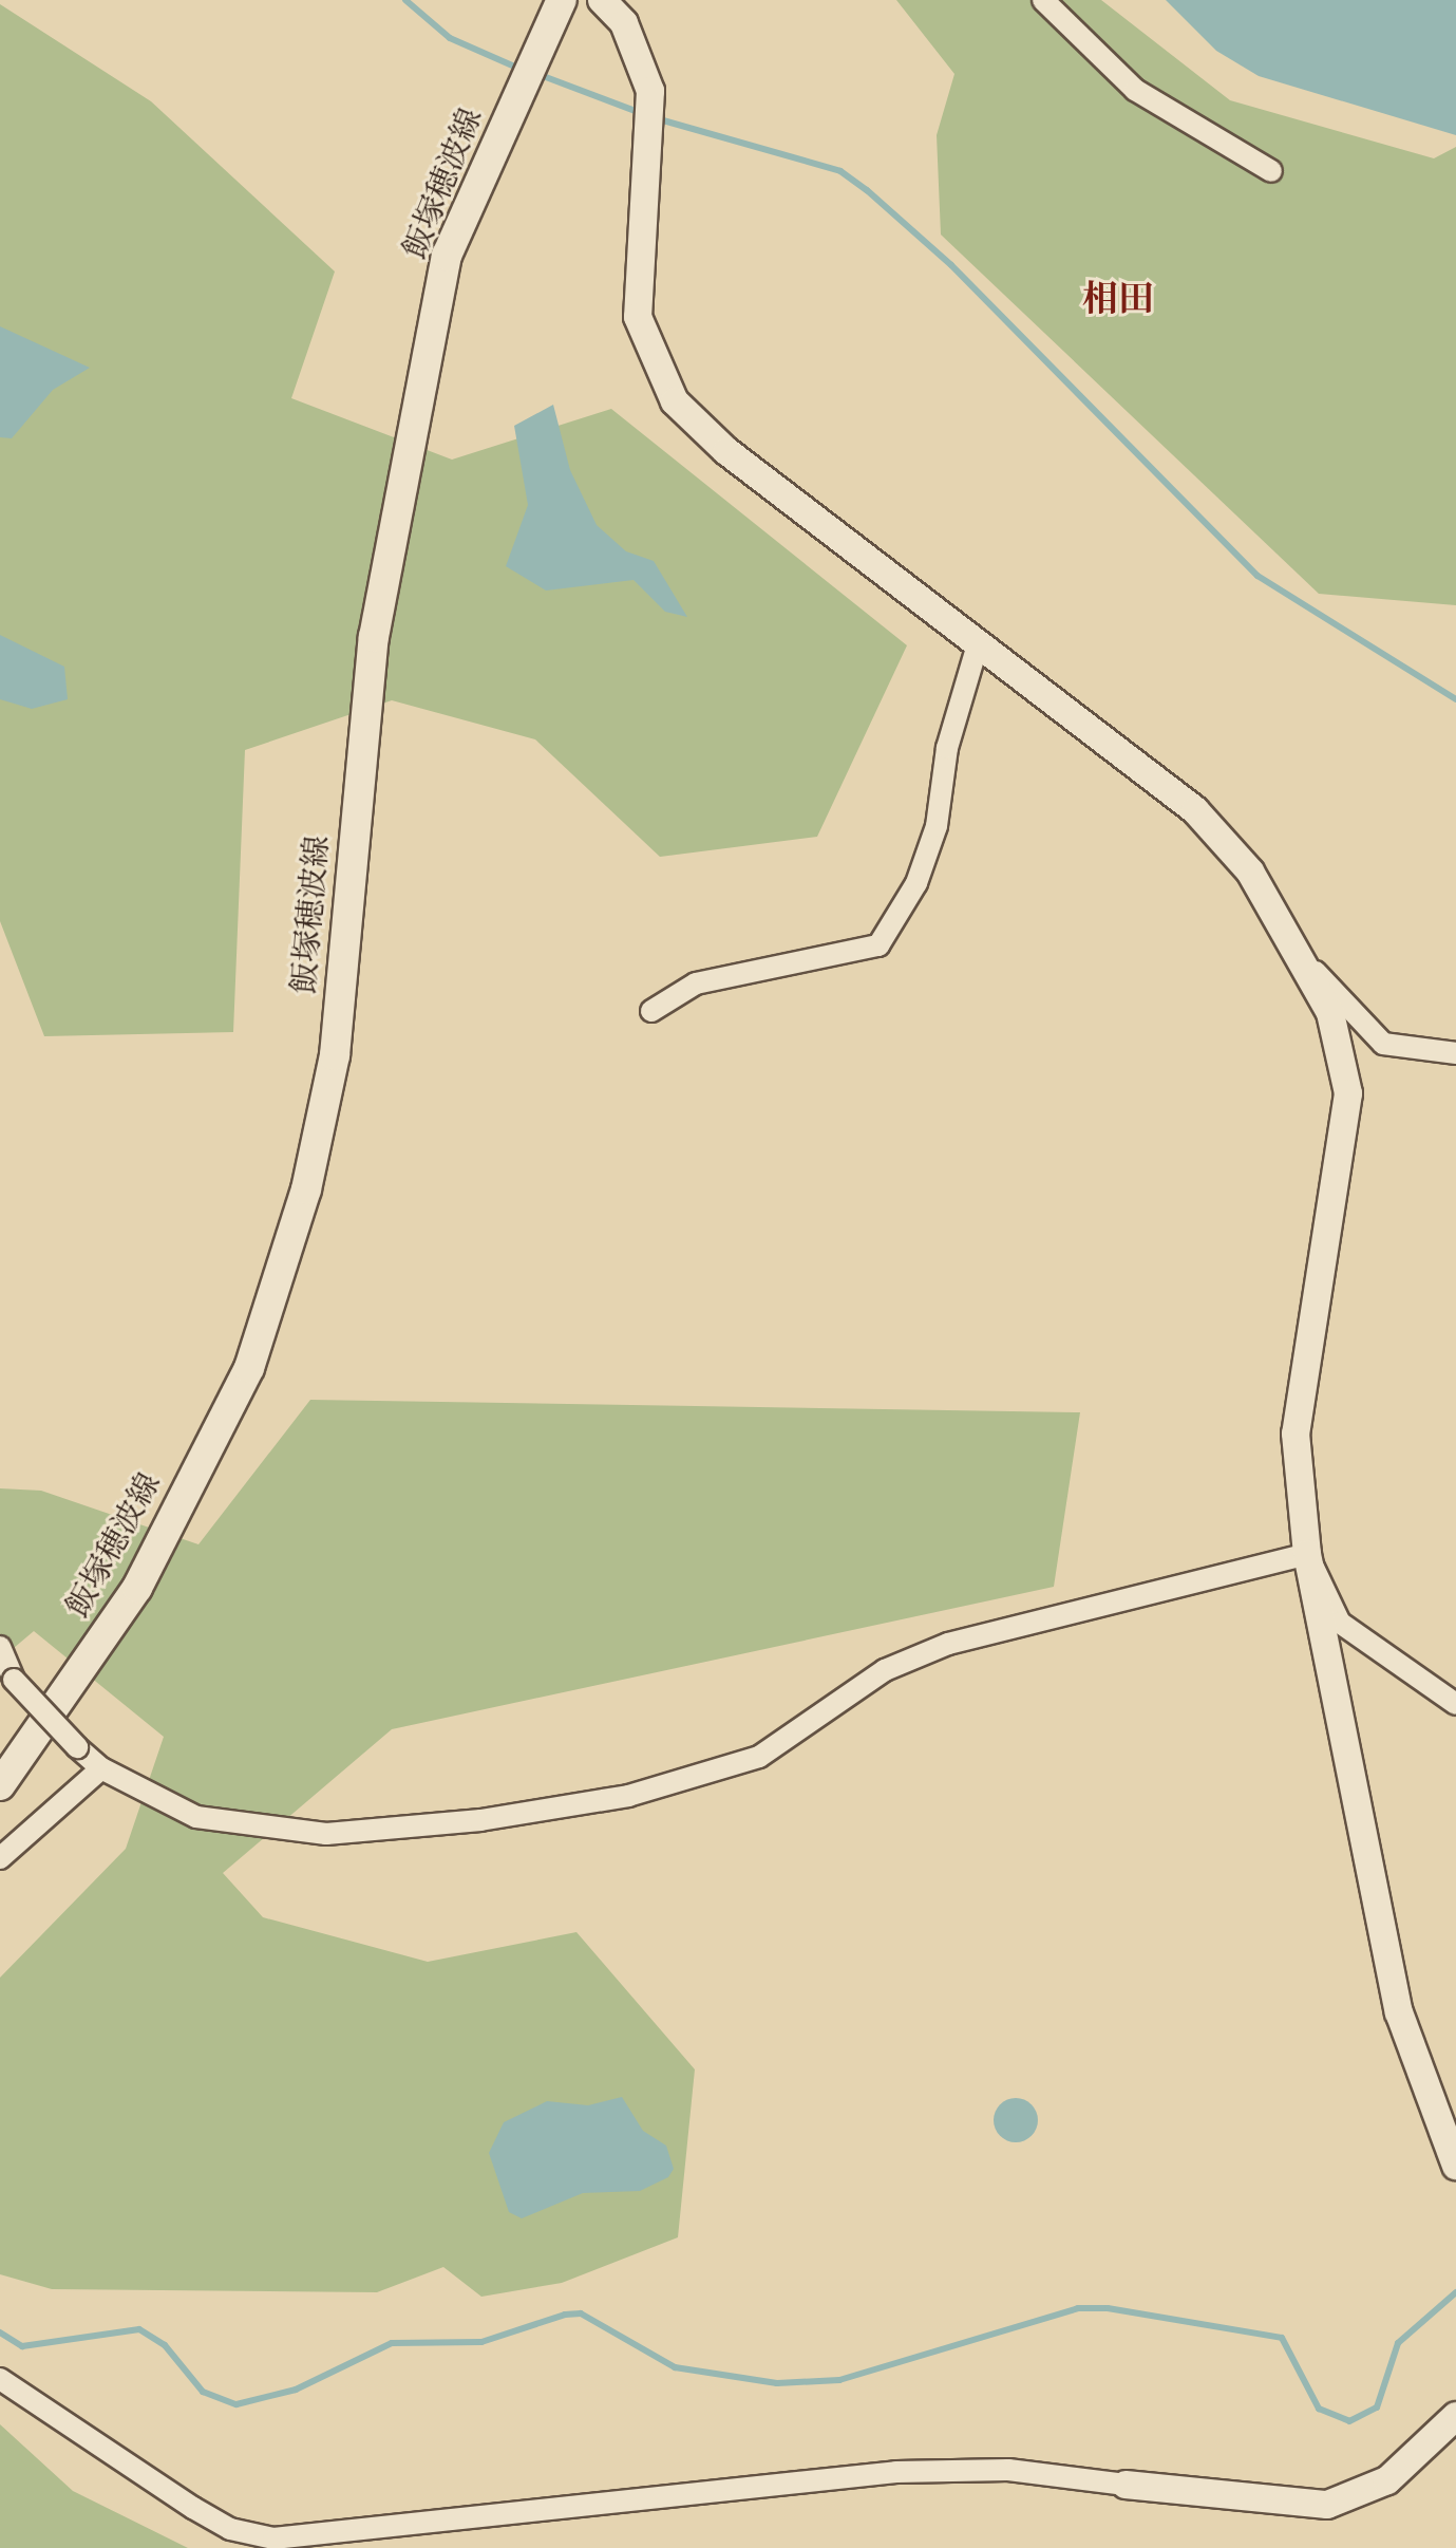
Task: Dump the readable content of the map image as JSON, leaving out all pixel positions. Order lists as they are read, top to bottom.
{
  "streets": {
    "main road": ["飯塚穂波線"]
  },
  "districts": ["相田"]
}
